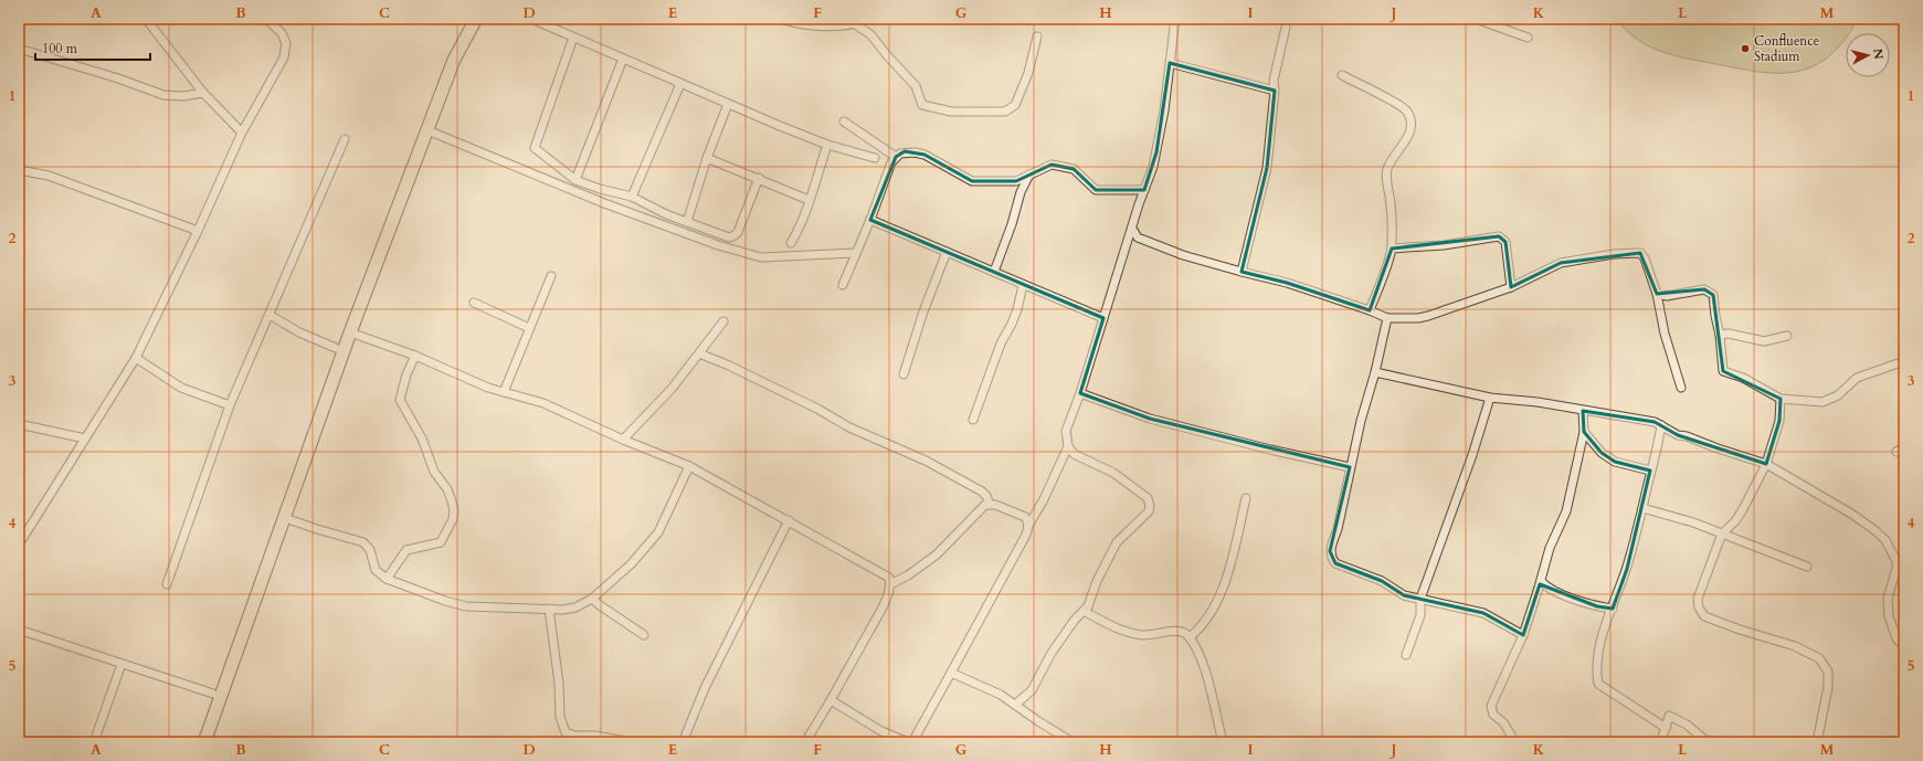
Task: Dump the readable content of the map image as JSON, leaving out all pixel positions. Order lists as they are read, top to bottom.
{
  "places": ["Confluence Stadium"],
  "scale_bar": "100 m",
  "north": "right",
  "grid": {
    "columns": [
      "A",
      "B",
      "C",
      "D",
      "E",
      "F",
      "G",
      "H",
      "I",
      "J",
      "K",
      "L",
      "M"
    ],
    "rows": [
      "1",
      "2",
      "3",
      "4",
      "5"
    ]
  }
}
